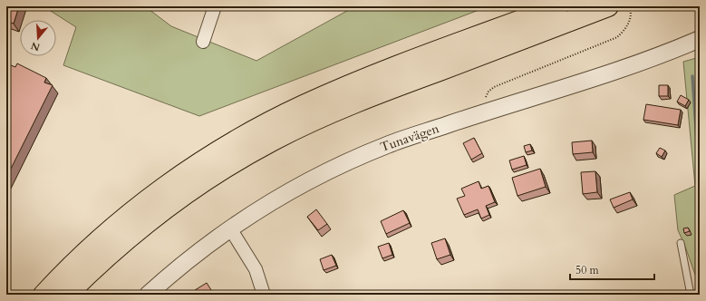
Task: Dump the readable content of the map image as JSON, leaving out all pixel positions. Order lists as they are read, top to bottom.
{
  "streets": {
    "street": ["Tunavägen"]
  },
  "scale_bar": "50 m",
  "north": "bottom"
}
